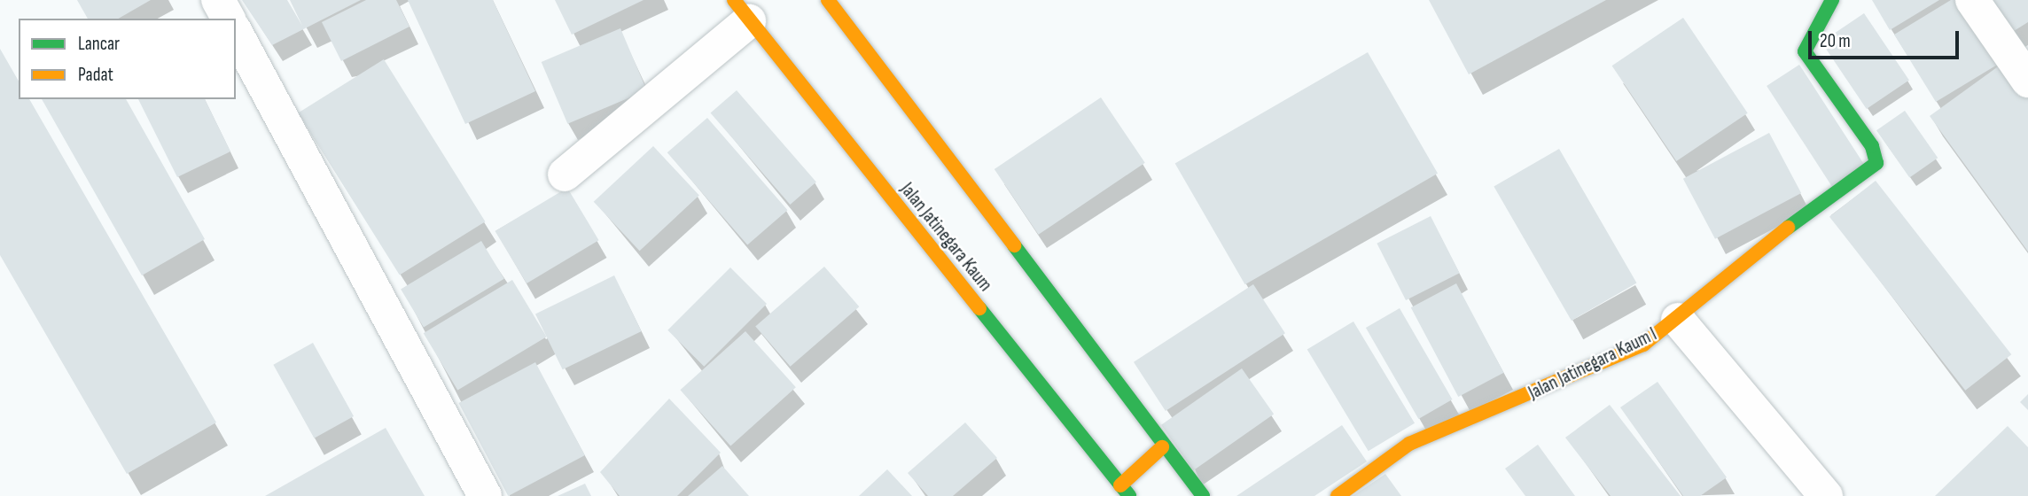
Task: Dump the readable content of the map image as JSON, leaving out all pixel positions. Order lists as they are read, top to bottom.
{
  "streets": {
    "street": ["Jalan Jatinegara Kaum", "Jalan Jatinegara Kaum I"]
  },
  "legend": ["Lancar", "Padat"],
  "scale_bar": "20 m"
}
